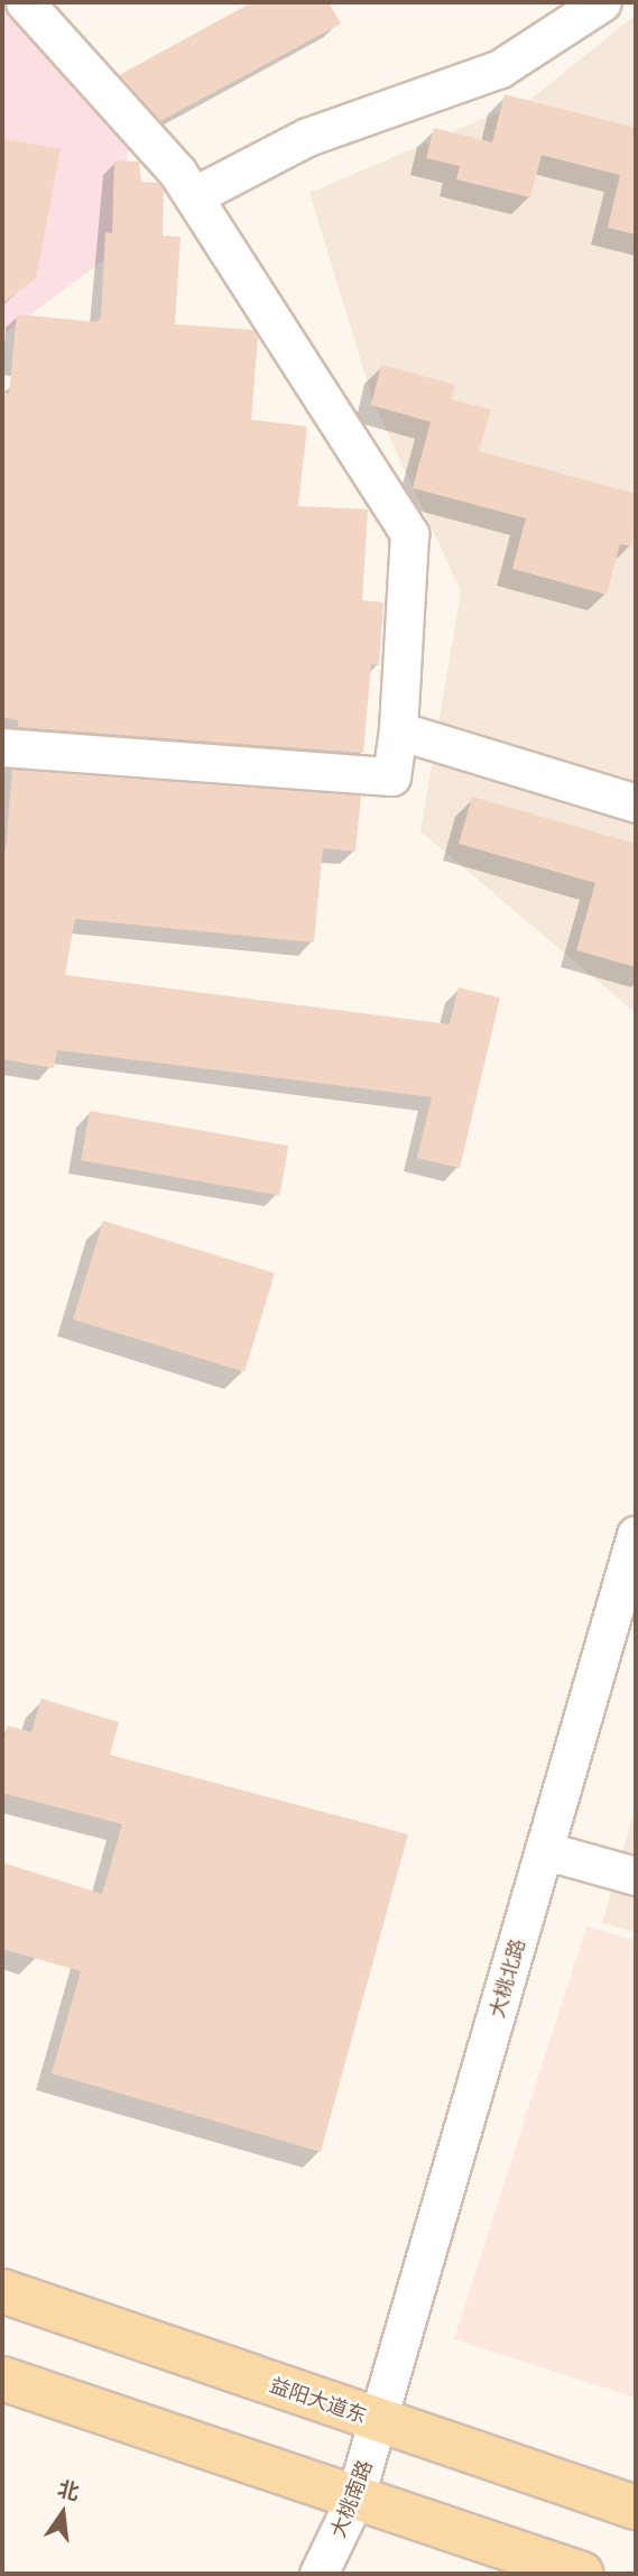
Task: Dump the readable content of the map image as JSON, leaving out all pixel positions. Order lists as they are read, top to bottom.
{
  "streets": {
    "main road": ["益阳大道东"],
    "street": ["大桃北路", "大桃南路"]
  },
  "crossings": [
    ["大桃北路", "益阳大道东"],
    ["大桃北路", "大桃南路"],
    ["益阳大道东", "大桃南路"]
  ],
  "north": "top"
}
